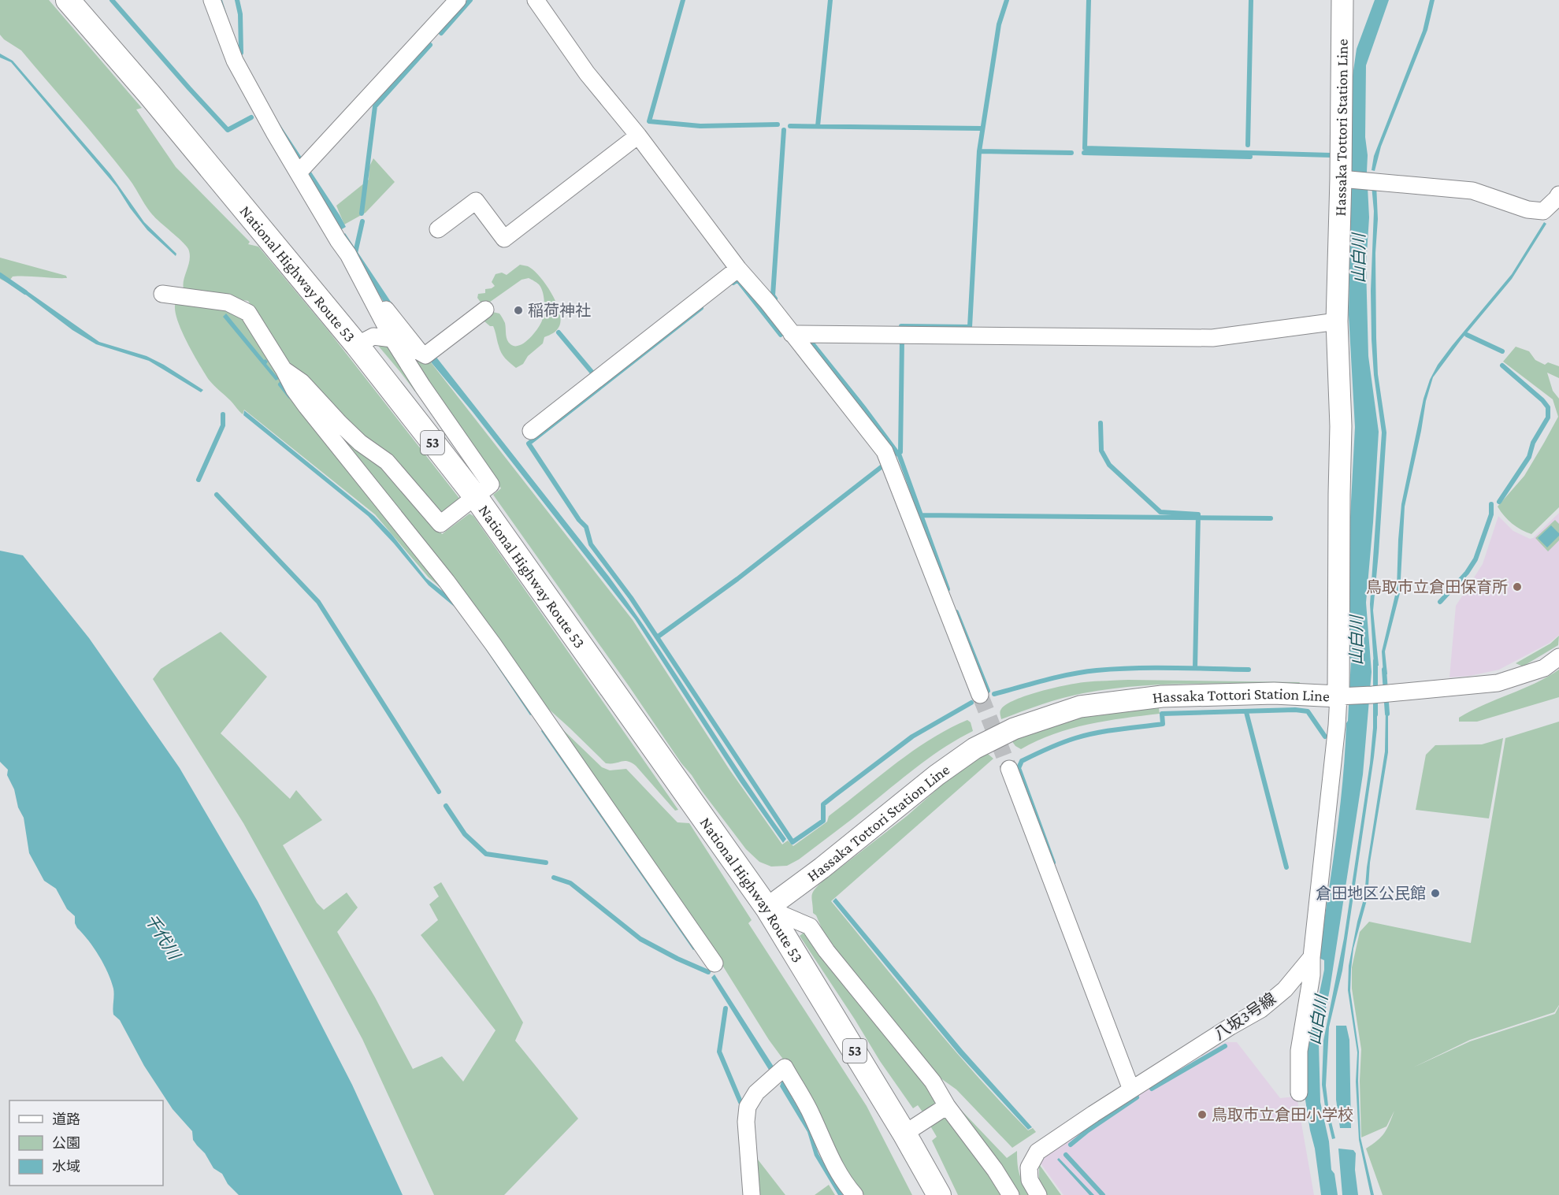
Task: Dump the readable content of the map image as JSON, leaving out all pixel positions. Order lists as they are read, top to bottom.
{
  "streets": {
    "highway": ["National Highway Route 53", "53"],
    "main road": ["Hassaka Tottori Station Line"],
    "street": ["八坂3号線"]
  },
  "crossings": [
    ["Hassaka Tottori Station Line", "National Highway Route 53"]
  ],
  "water": ["山白川", "千代川"],
  "places": [
    "稲荷神社",
    "鳥取市立倉田保育所",
    "倉田地区公民館",
    "鳥取市立倉田小学校"
  ],
  "legend": ["道路", "公園", "水域"]
}
